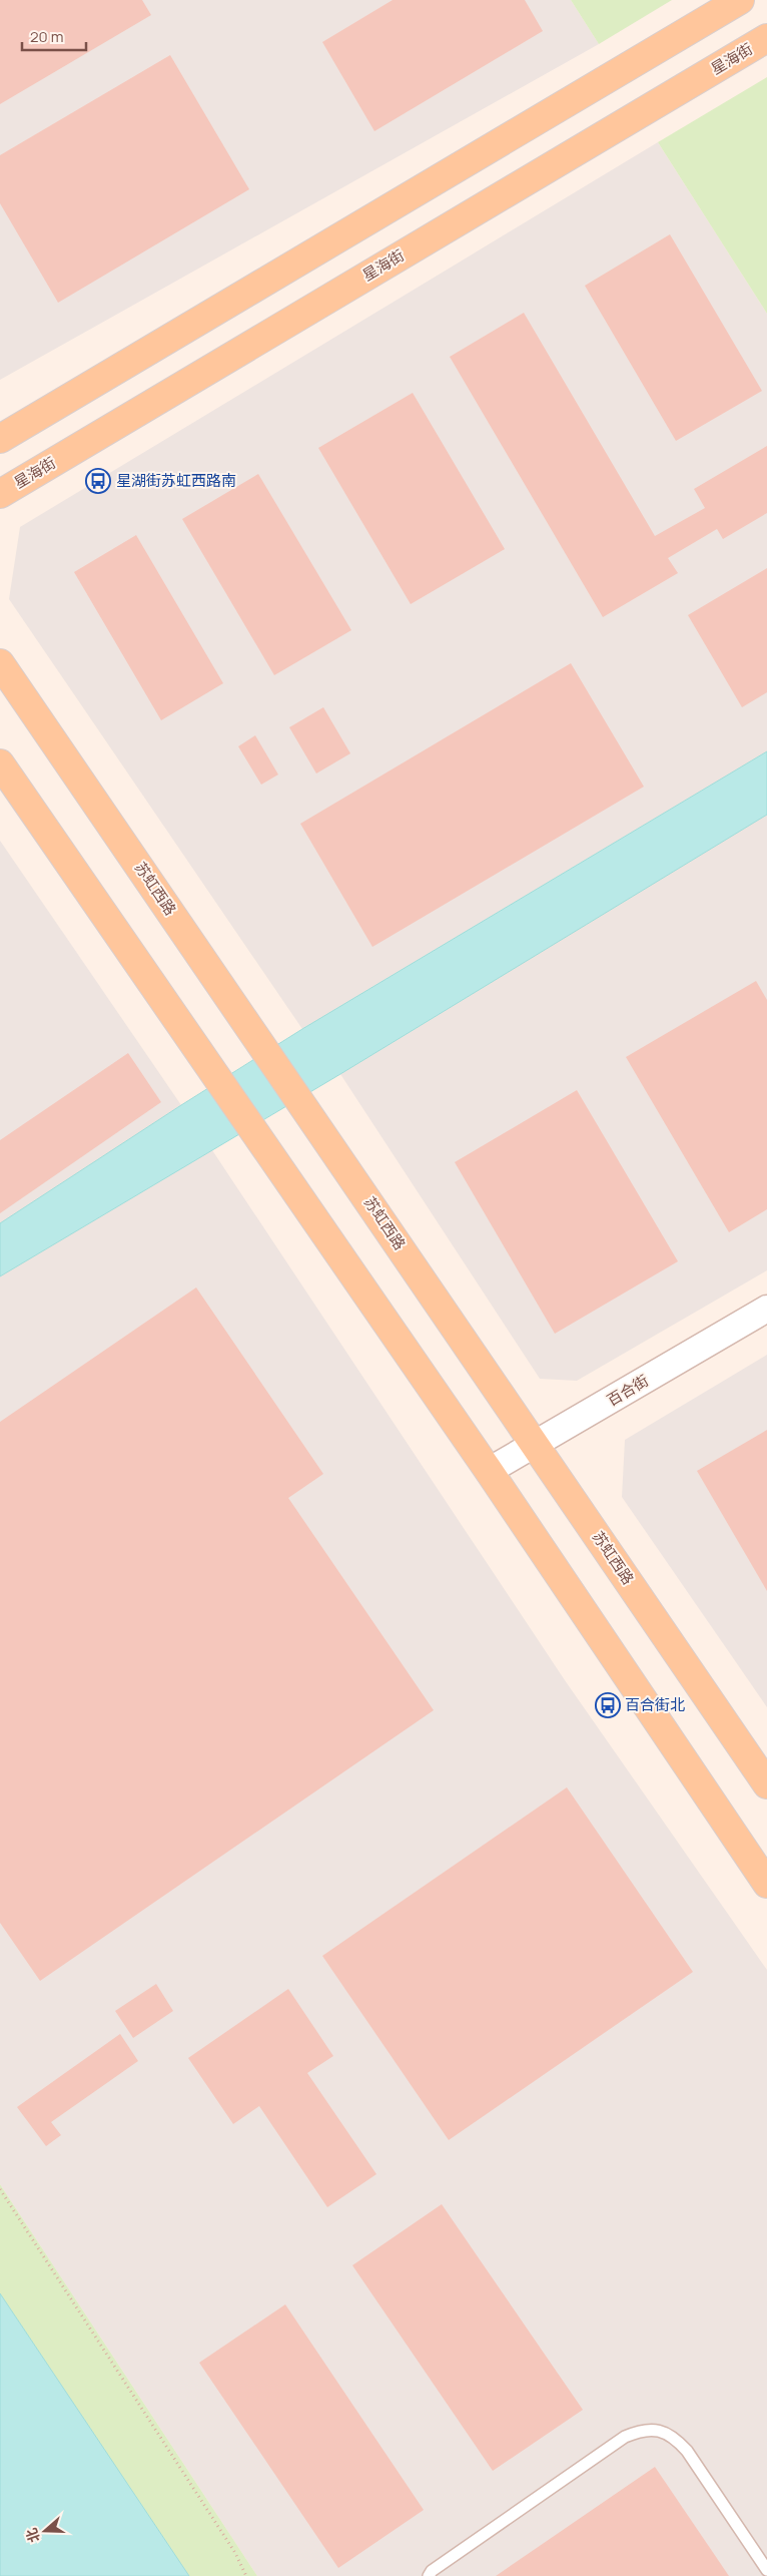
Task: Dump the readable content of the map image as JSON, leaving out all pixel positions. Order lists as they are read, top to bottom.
{
  "streets": {
    "main road": ["星海街", "苏虹西路"],
    "street": ["百合街"]
  },
  "crossings": [
    ["苏虹西路", "百合街"]
  ],
  "places": {
    "bus stop": ["星湖街苏虹西路南", "百合街北"]
  },
  "scale_bar": "20 m",
  "north": "left"
}
